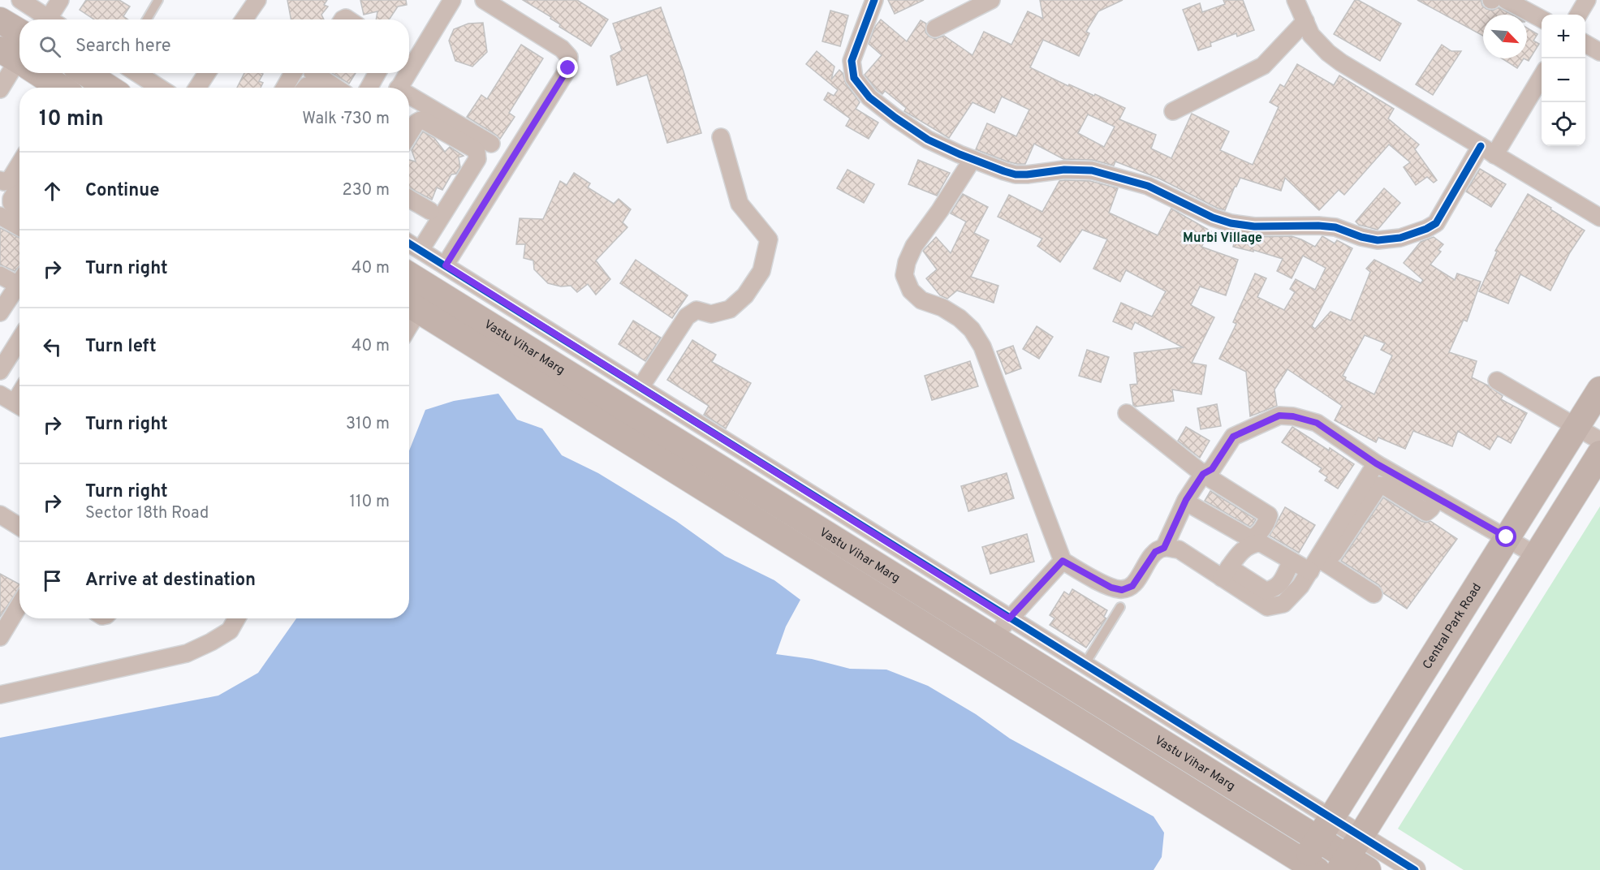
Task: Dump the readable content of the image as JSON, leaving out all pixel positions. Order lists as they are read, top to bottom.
{
  "streets": {
    "main road": ["Vastu Vihar Marg", "Central Park Road"]
  },
  "crossings": [
    ["Vastu Vihar Marg", "Central Park Road"]
  ],
  "districts": ["Murbi Village"],
  "north": "bottom right",
  "page": {
    "map_buttons": ["+", "−"],
    "search": "Search here",
    "heading": ["10 min", "Walk · 730 m"],
    "list": [
      ["Continue", "230 m"],
      ["Turn right", "40 m"],
      ["Turn left", "40 m"],
      ["Turn right", "310 m"],
      ["Turn right", "Sector 18th Road", "110 m"],
      "Arrive at destination"
    ]
  }
}
